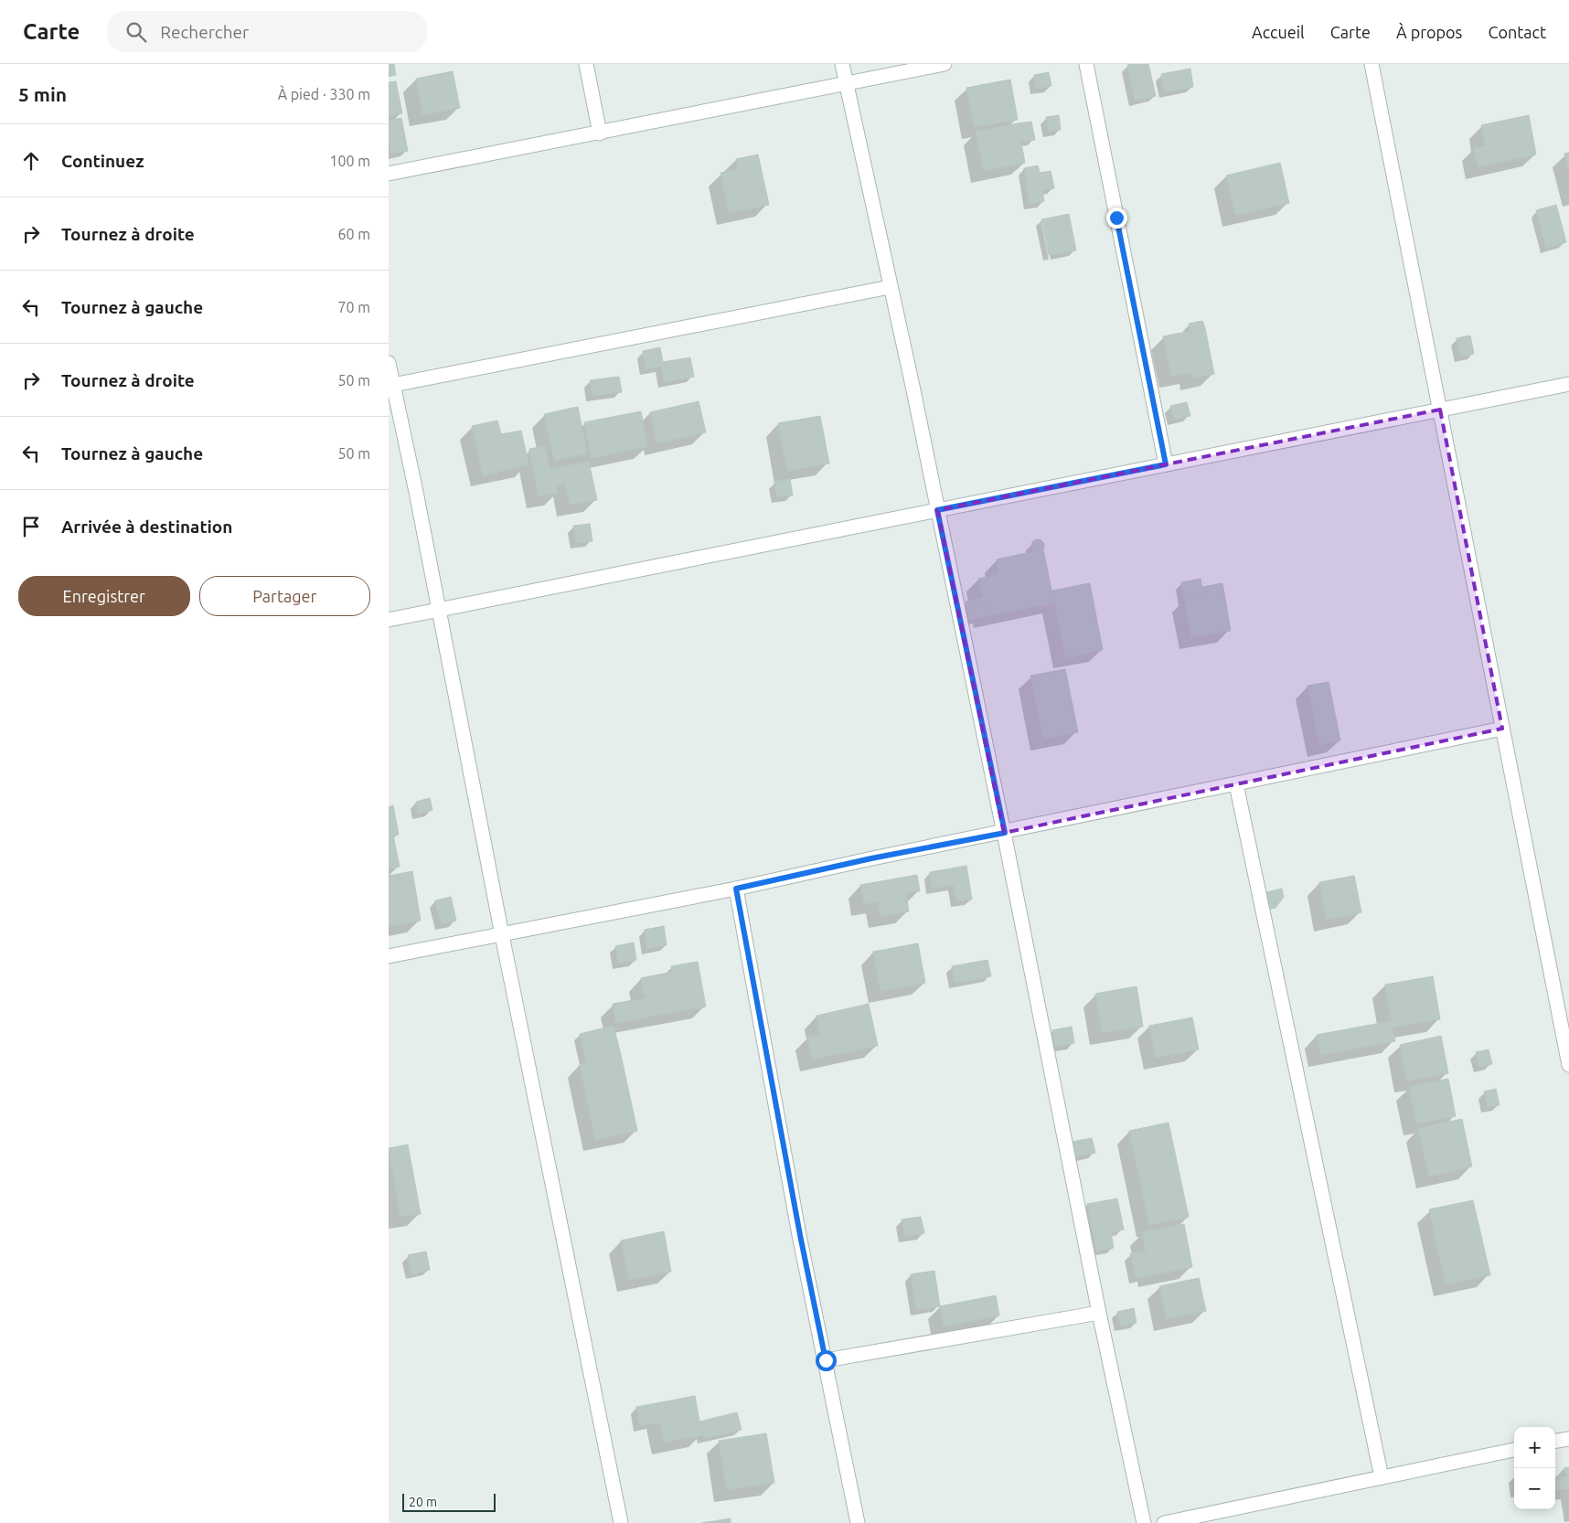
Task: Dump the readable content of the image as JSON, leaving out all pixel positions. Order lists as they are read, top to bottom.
{
  "scale_bar": "20 m",
  "page": {
    "header": "Carte",
    "search": "Rechercher",
    "nav": [
      "Accueil",
      "Carte",
      "À propos",
      "Contact"
    ],
    "heading": ["5 min", "À pied · 330 m"],
    "list": [
      ["Continuez", "100 m"],
      ["Tournez à droite", "60 m"],
      ["Tournez à gauche", "70 m"],
      ["Tournez à droite", "50 m"],
      ["Tournez à gauche", "50 m"],
      "Arrivée à destination"
    ],
    "buttons": ["Enregistrer", "Partager"],
    "map_buttons": ["+", "−"],
    "scale": "20 m"
  }
}
